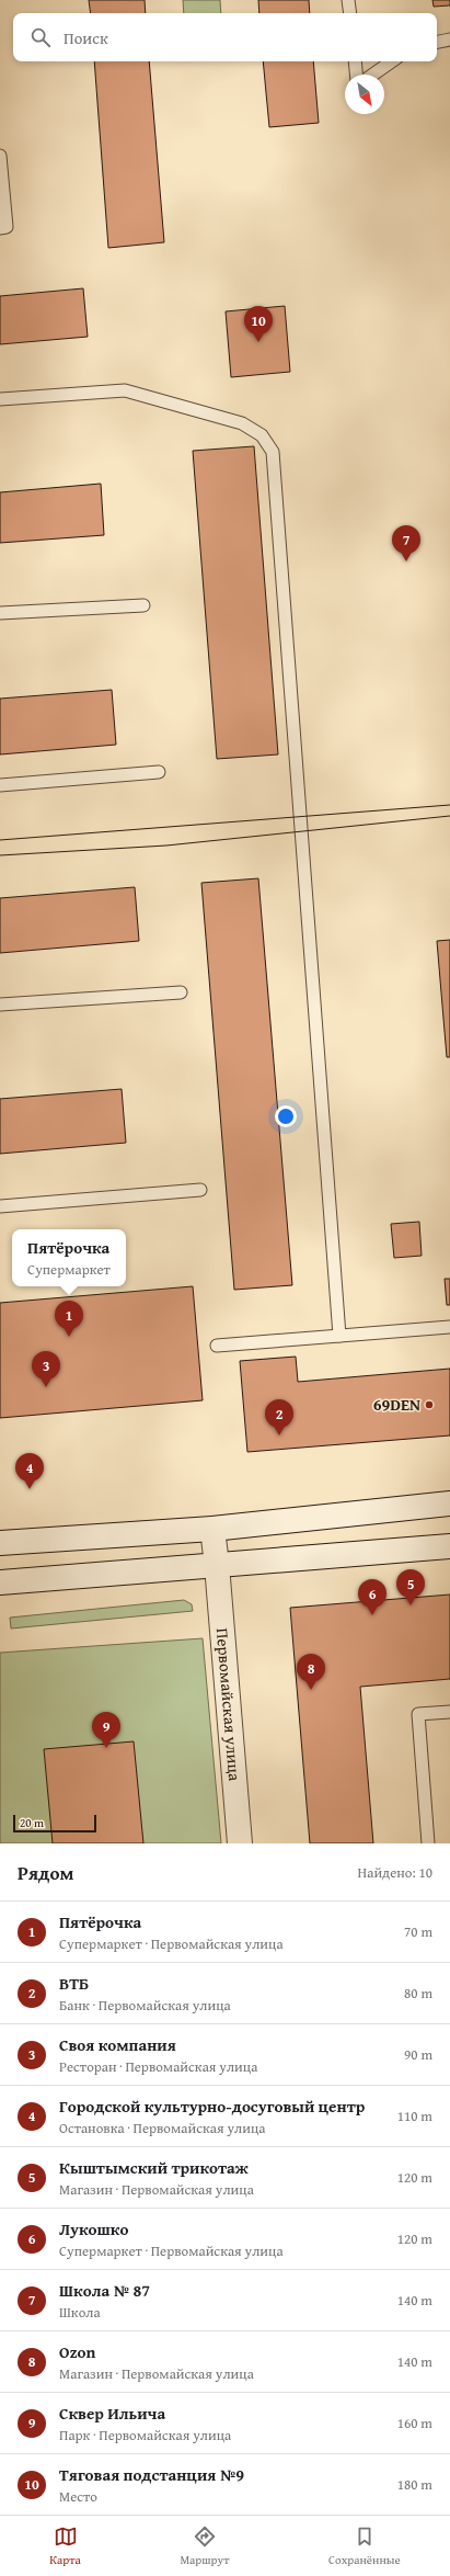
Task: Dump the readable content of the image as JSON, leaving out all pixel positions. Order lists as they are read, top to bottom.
{
  "streets": {
    "main road": ["Первомайская улица"]
  },
  "places": ["69DEN"],
  "scale_bar": "20 m",
  "north": "bottom right",
  "page": {
    "search": "Поиск",
    "pins": [
      "10",
      "7",
      "1",
      "3",
      "2",
      "4",
      "5",
      "6",
      "8",
      "9"
    ],
    "popup": ["Пятёрочка", "Супермаркет"],
    "scale": "20 m",
    "heading": ["Рядом", "Найдено: 10"],
    "list": [
      {
        "mark": "1",
        "name": "Пятёрочка",
        "note": "Супермаркет · Первомайская улица",
        "value": "70 m"
      },
      {
        "mark": "2",
        "name": "ВТБ",
        "note": "Банк · Первомайская улица",
        "value": "80 m"
      },
      {
        "mark": "3",
        "name": "Своя компания",
        "note": "Ресторан · Первомайская улица",
        "value": "90 m"
      },
      {
        "mark": "4",
        "name": "Городской культурно-досуговый центр",
        "note": "Остановка · Первомайская улица",
        "value": "110 m"
      },
      {
        "mark": "5",
        "name": "Кыштымский трикотаж",
        "note": "Магазин · Первомайская улица",
        "value": "120 m"
      },
      {
        "mark": "6",
        "name": "Лукошко",
        "note": "Супермаркет · Первомайская улица",
        "value": "120 m"
      },
      {
        "mark": "7",
        "name": "Школа № 87",
        "note": "Школа",
        "value": "140 m"
      },
      {
        "mark": "8",
        "name": "Ozon",
        "note": "Магазин · Первомайская улица",
        "value": "140 m"
      },
      {
        "mark": "9",
        "name": "Сквер Ильича",
        "note": "Парк · Первомайская улица",
        "value": "160 m"
      },
      {
        "mark": "10",
        "name": "Тяговая подстанция №9",
        "note": "Место",
        "value": "180 m"
      }
    ],
    "nav": ["Карта", "Маршрут", "Сохранённые"]
  }
}
